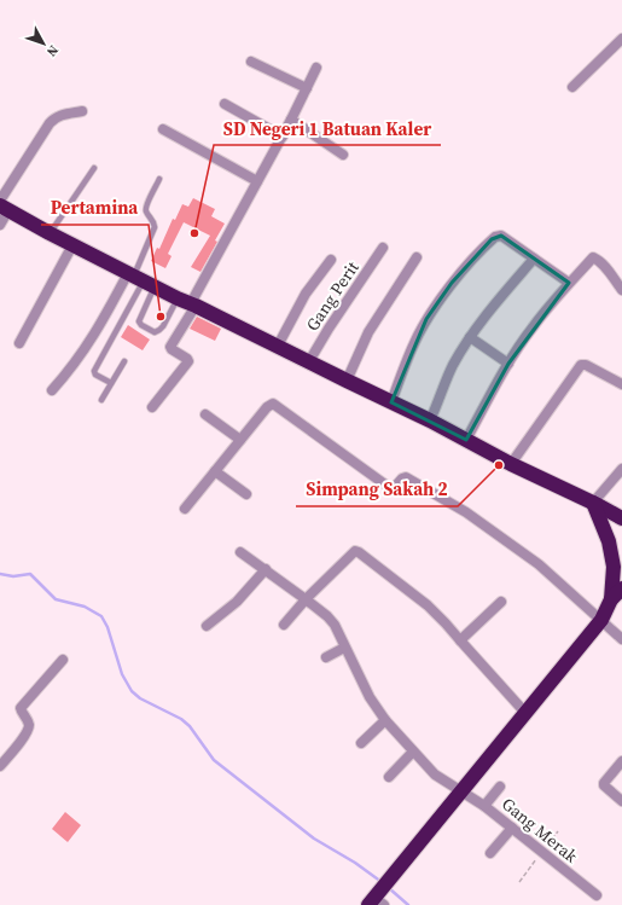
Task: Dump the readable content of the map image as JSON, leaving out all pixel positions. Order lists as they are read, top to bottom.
{
  "streets": {
    "street": ["Gang Perit", "Gang Merak"]
  },
  "places": ["SD Negeri 1 Batuan Kaler", "Pertamina", "Simpang Sakah 2"],
  "north": "bottom right"
}
